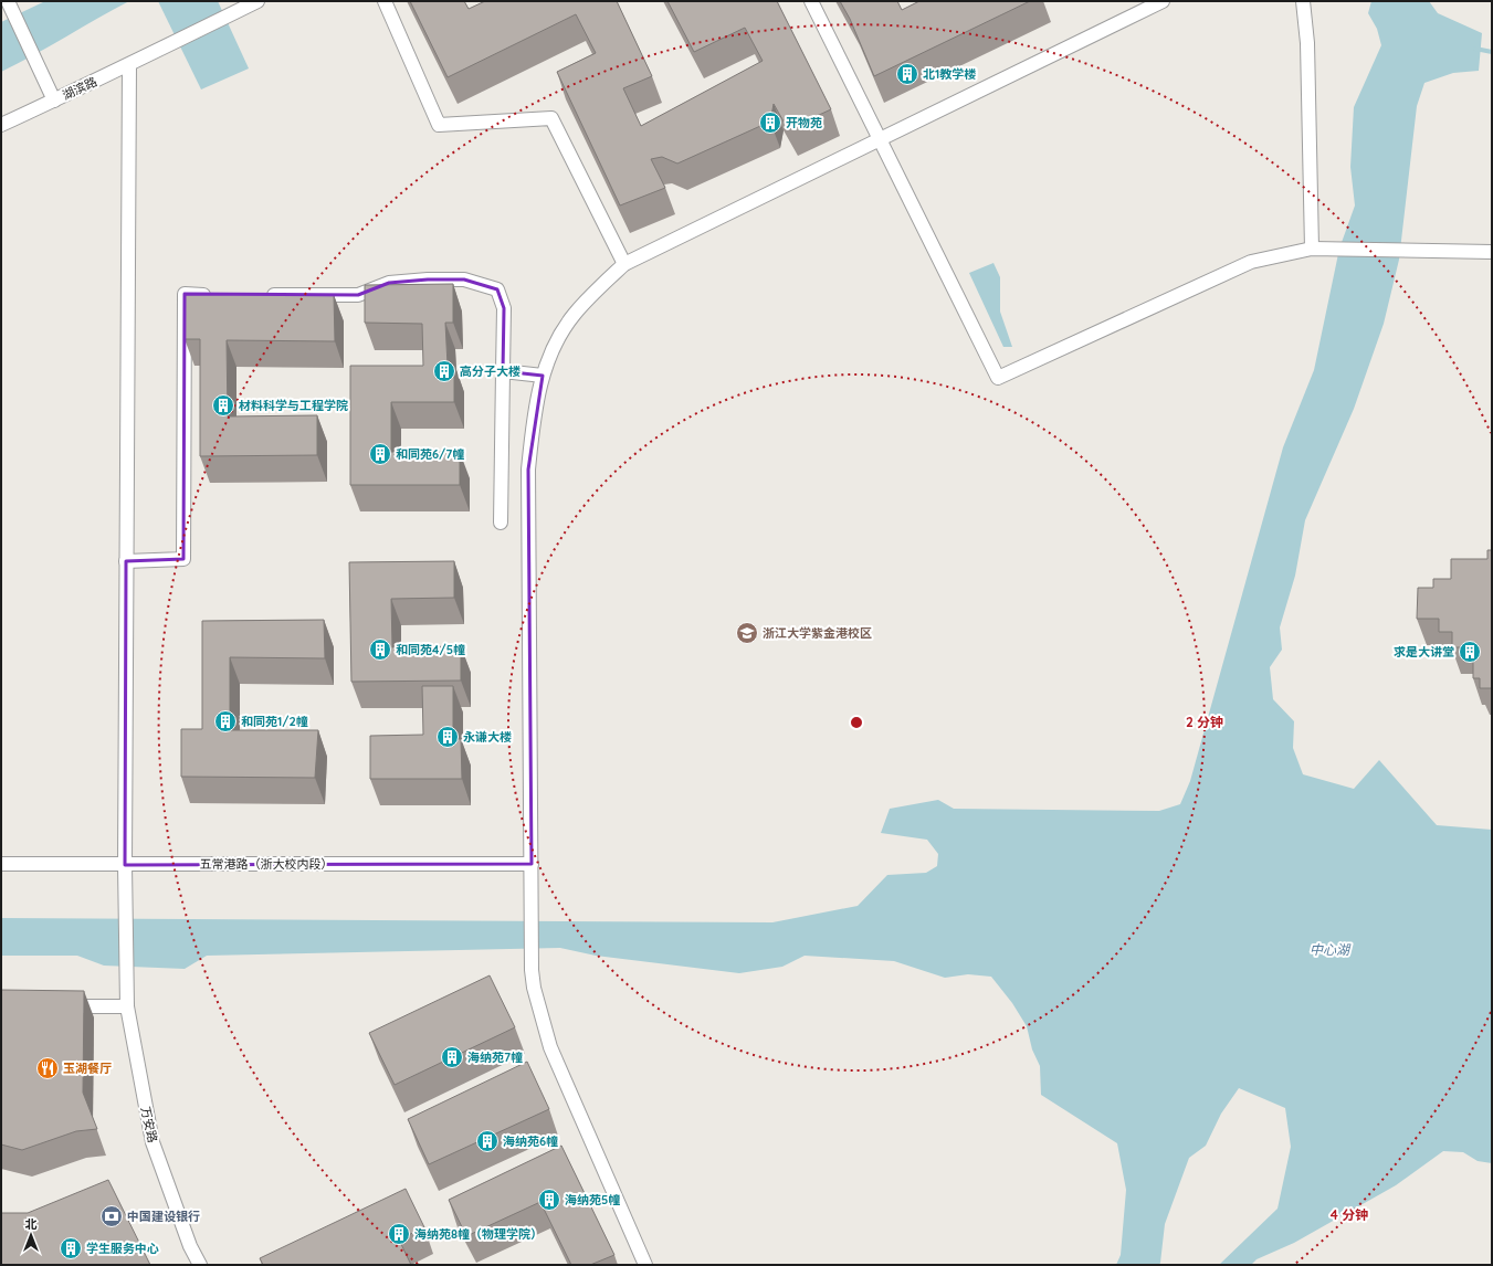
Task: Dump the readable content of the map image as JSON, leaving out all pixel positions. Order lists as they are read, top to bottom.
{
  "streets": {
    "street": ["湖滨路", "五常港路（浙大校内段）", "万安路"]
  },
  "crossings": [
    ["湖滨路", "万安路"],
    ["五常港路（浙大校内段）", "万安路"]
  ],
  "water": ["中心湖"],
  "places": {
    "building": [
      "北1教学楼",
      "开物苑",
      "高分子大楼",
      "材料科学与工程学院",
      "和同苑6/7幢",
      "和同苑4/5幢",
      "求是大讲堂",
      "和同苑1/2幢",
      "永谦大楼",
      "海纳苑7幢",
      "海纳苑6幢",
      "海纳苑5幢",
      "海纳苑8幢（物理学院）",
      "学生服务中心"
    ],
    "school or university": ["浙江大学紫金港校区"],
    "restaurant": ["玉湖餐厅"],
    "bank": ["中国建设银行"]
  },
  "north": "top",
  "rings": ["2 分钟", "4 分钟"]
}
